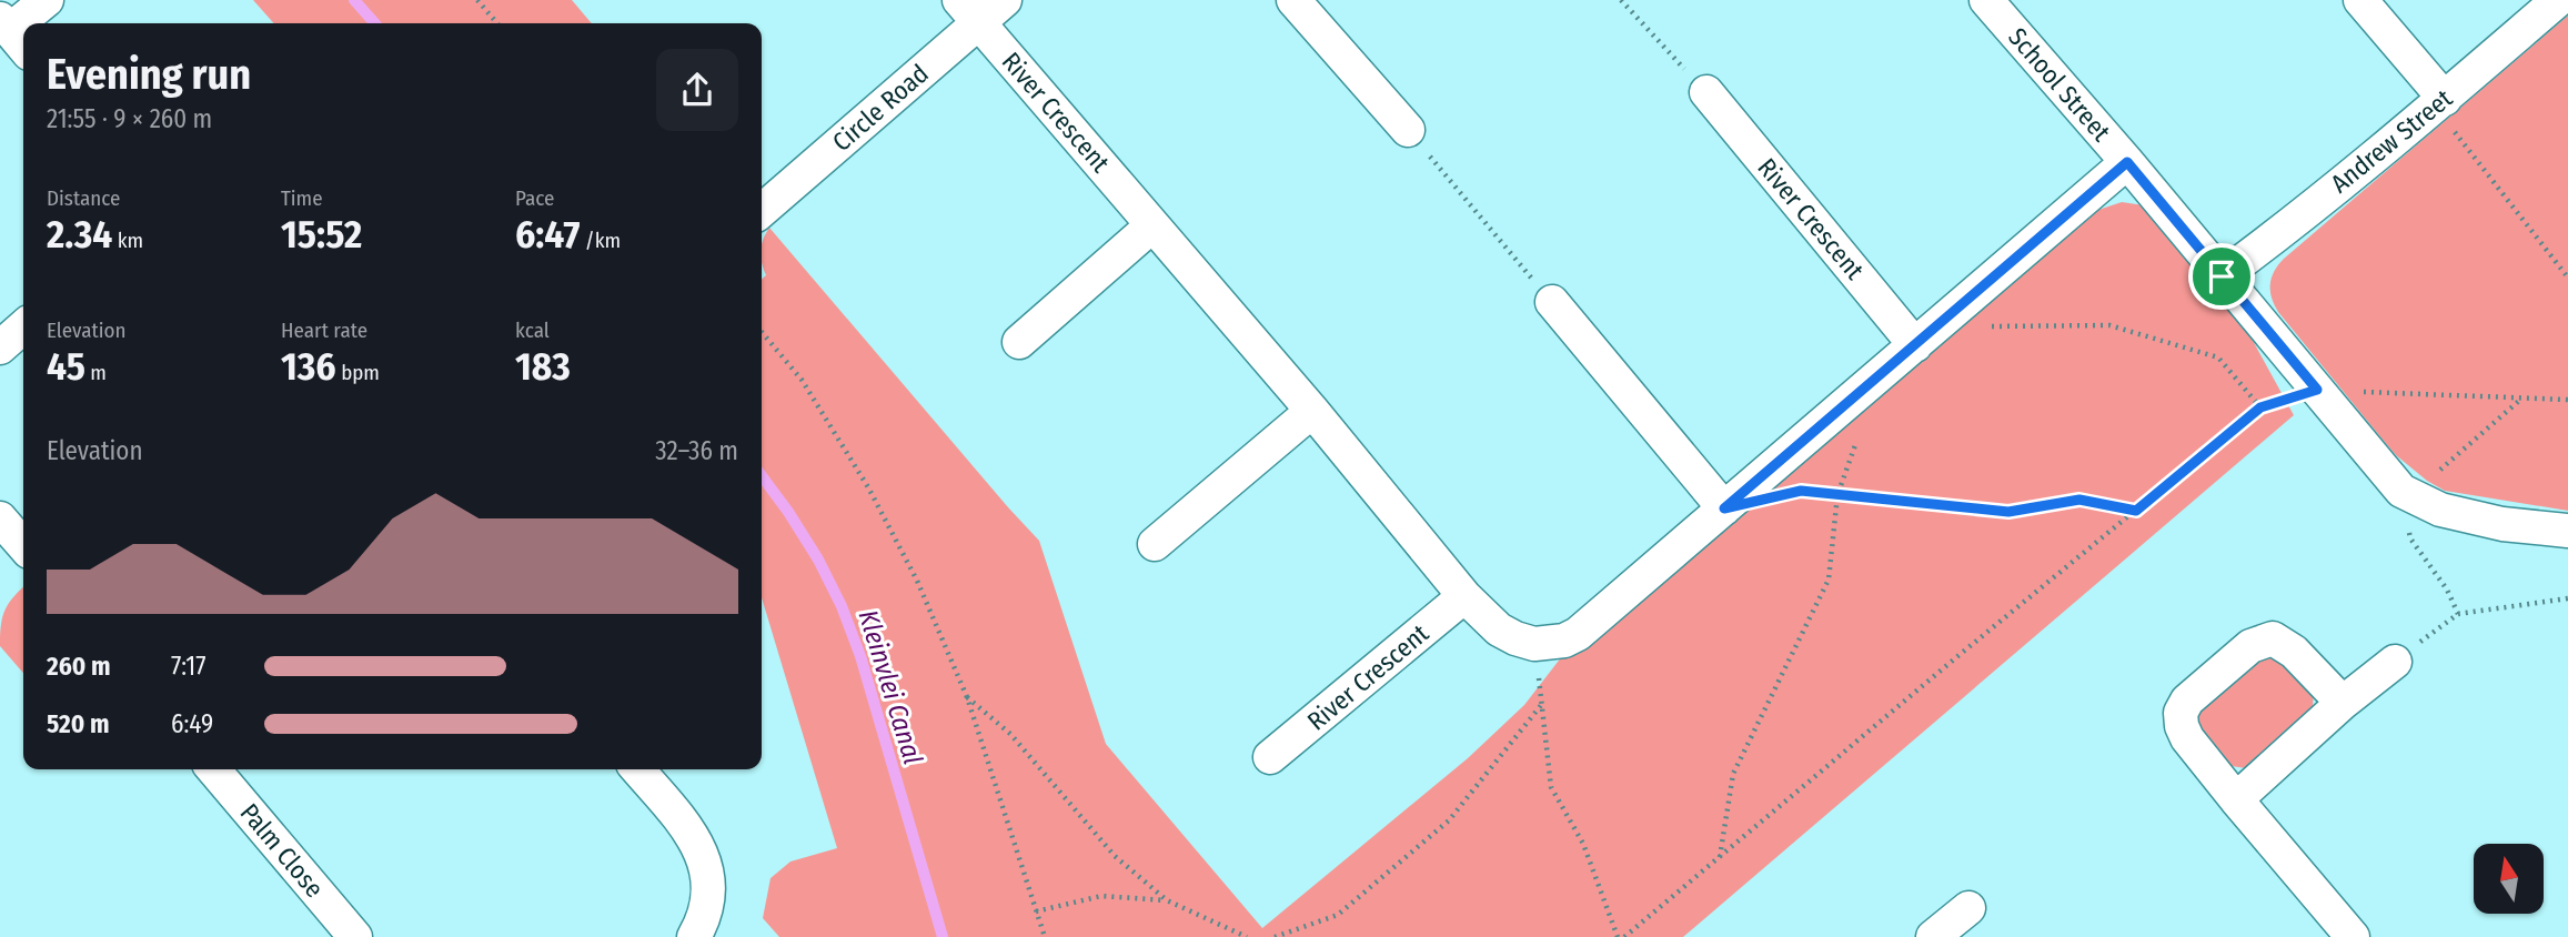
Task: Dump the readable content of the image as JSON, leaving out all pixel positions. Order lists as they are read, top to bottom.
{
  "streets": {
    "street": [
      "School Street",
      "Circle Road",
      "River Crescent",
      "Andrew Street",
      "Palm Close"
    ]
  },
  "crossings": [
    ["School Street", "Andrew Street"],
    ["Circle Road", "River Crescent"]
  ],
  "water": ["Kleinvlei Canal"],
  "north": "top",
  "page": {
    "heading": ["Evening run", "21:55 · 9 × 260 m"],
    "stats": [
      ["Distance", "2.34 km"],
      ["Time", "15:52"],
      ["Pace", "6:47 /km"],
      ["Elevation", "45 m"],
      ["Heart rate", "136 bpm"],
      ["kcal", "183"]
    ],
    "chart": ["Elevation", "32–36 m"],
    "list": [
      {
        "name": "260 m",
        "note": "7:17"
      },
      {
        "name": "520 m",
        "note": "6:49"
      }
    ]
  }
}
